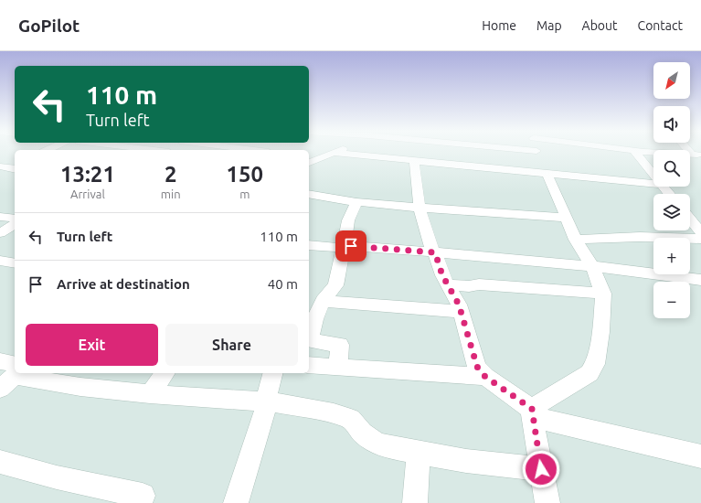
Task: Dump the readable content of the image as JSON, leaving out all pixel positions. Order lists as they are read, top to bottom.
{
  "north": "bottom left",
  "page": {
    "header": "GoPilot",
    "nav": [
      "Home",
      "Map",
      "About",
      "Contact"
    ],
    "map_buttons": ["+", "−"],
    "turn": ["110 m", "Turn left"],
    "eta": [
      "13:21",
      "Arrival",
      "2",
      "min",
      "150",
      "m"
    ],
    "list": [
      {
        "name": "Turn left",
        "value": "110 m"
      },
      {
        "name": "Arrive at destination",
        "value": "40 m"
      }
    ],
    "buttons": ["Exit", "Share"]
  }
}
